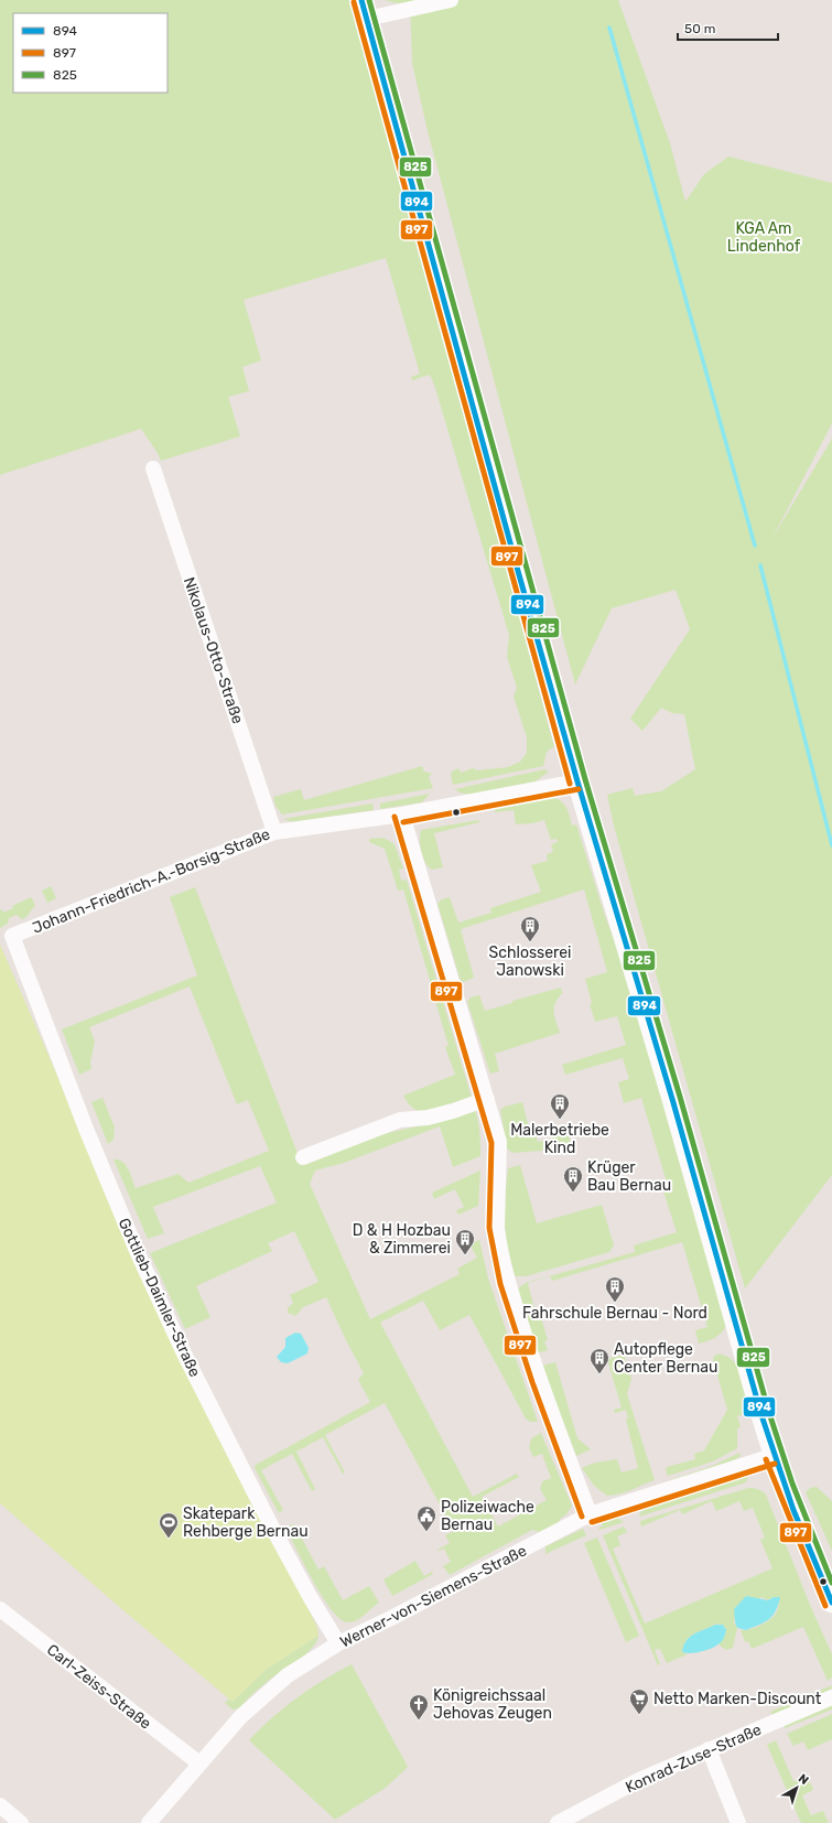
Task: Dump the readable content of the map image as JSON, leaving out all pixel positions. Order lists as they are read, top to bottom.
{
  "streets": {
    "street": [
      "Nikolaus-Otto-Straße",
      "Johann-Friedrich-A.-Borsig-Straße",
      "Gottlieb-Daimler-Straße",
      "Werner-von-Siemens-Straße",
      "Carl-Zeiss-Straße",
      "Konrad-Zuse-Straße"
    ]
  },
  "crossings": [
    ["Nikolaus-Otto-Straße", "Johann-Friedrich-A.-Borsig-Straße"],
    ["Johann-Friedrich-A.-Borsig-Straße", "Gottlieb-Daimler-Straße"],
    ["Gottlieb-Daimler-Straße", "Werner-von-Siemens-Straße"],
    ["Werner-von-Siemens-Straße", "Carl-Zeiss-Straße"]
  ],
  "parks": ["KGA Am Lindenhof"],
  "places": {
    "building": [
      "Schlosserei Janowski",
      "Malerbetriebe Kind",
      "Krüger Bau Bernau",
      "D & H Hozbau & Zimmerei",
      "Fahrschule Bernau - Nord",
      "Autopflege Center Bernau"
    ],
    "public building": ["Polizeiwache Bernau"],
    "sports": ["Skatepark Rehberge Bernau"],
    "supermarket": ["Netto Marken-Discount"],
    "church": ["Königreichssaal Jehovas Zeugen"]
  },
  "lines": ["transit line 894", "transit line 825", "transit line 897"],
  "legend": ["894", "897", "825"],
  "scale_bar": "50 m",
  "north": "top right"
}
